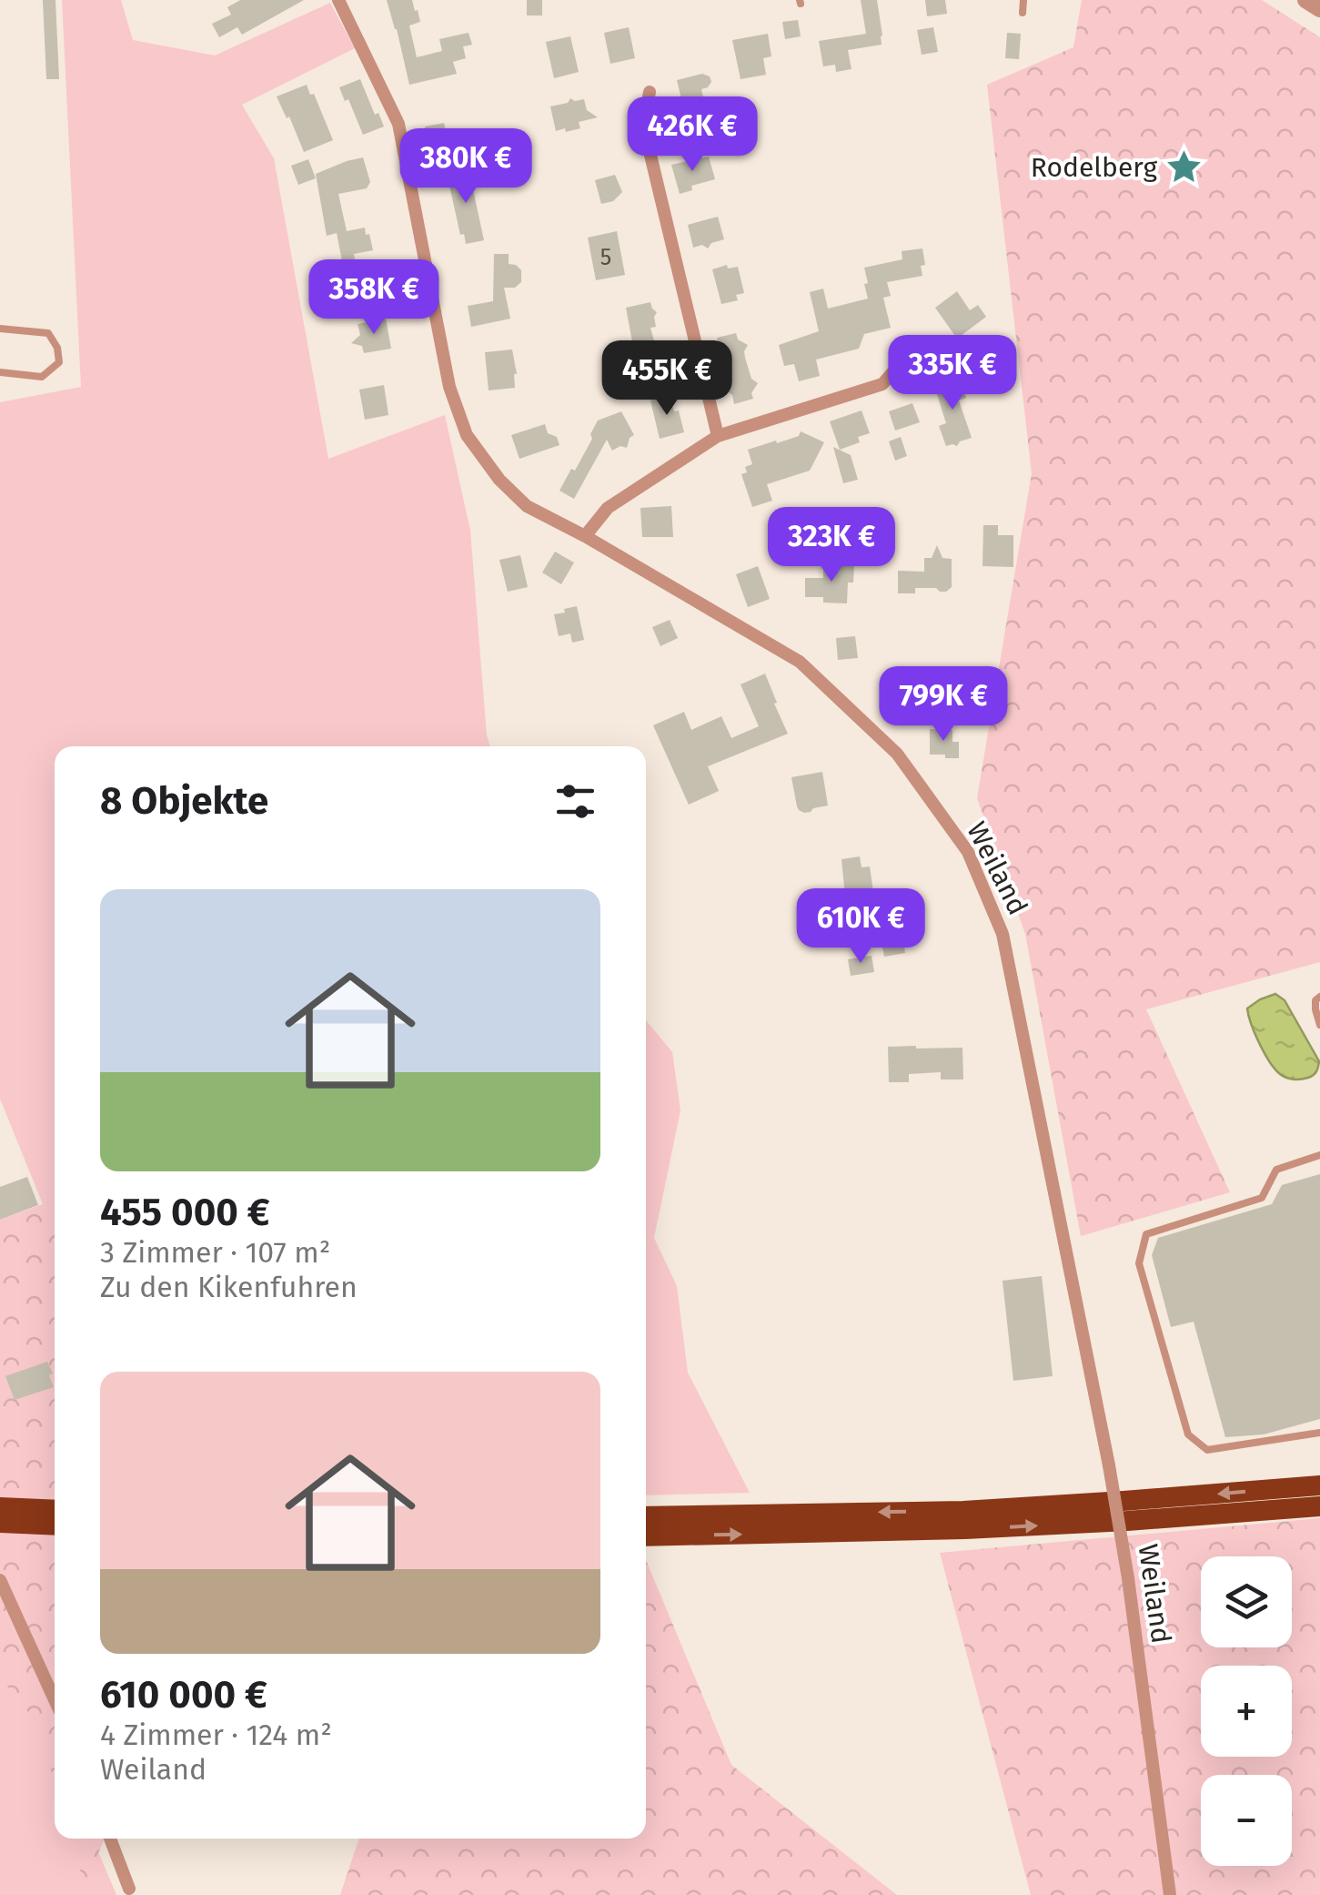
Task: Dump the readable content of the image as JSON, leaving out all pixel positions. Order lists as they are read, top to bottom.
{
  "streets": {
    "street": ["Weiland"]
  },
  "places": {
    "place": ["Rodelberg"]
  },
  "house_numbers": ["5"],
  "page": {
    "price": [
      "426K €",
      "380K €",
      "358K €",
      "335K €",
      "455K €",
      "323K €",
      "799K €",
      "610K €"
    ],
    "heading": "8 Objekte",
    "list": [
      {
        "name": "455 000 €",
        "note": "3 Zimmer · 107 m² · Zu den Kikenfuhren"
      },
      {
        "name": "610 000 €",
        "note": "4 Zimmer · 124 m² · Weiland"
      }
    ],
    "map_buttons": ["+", "−"]
  }
}
